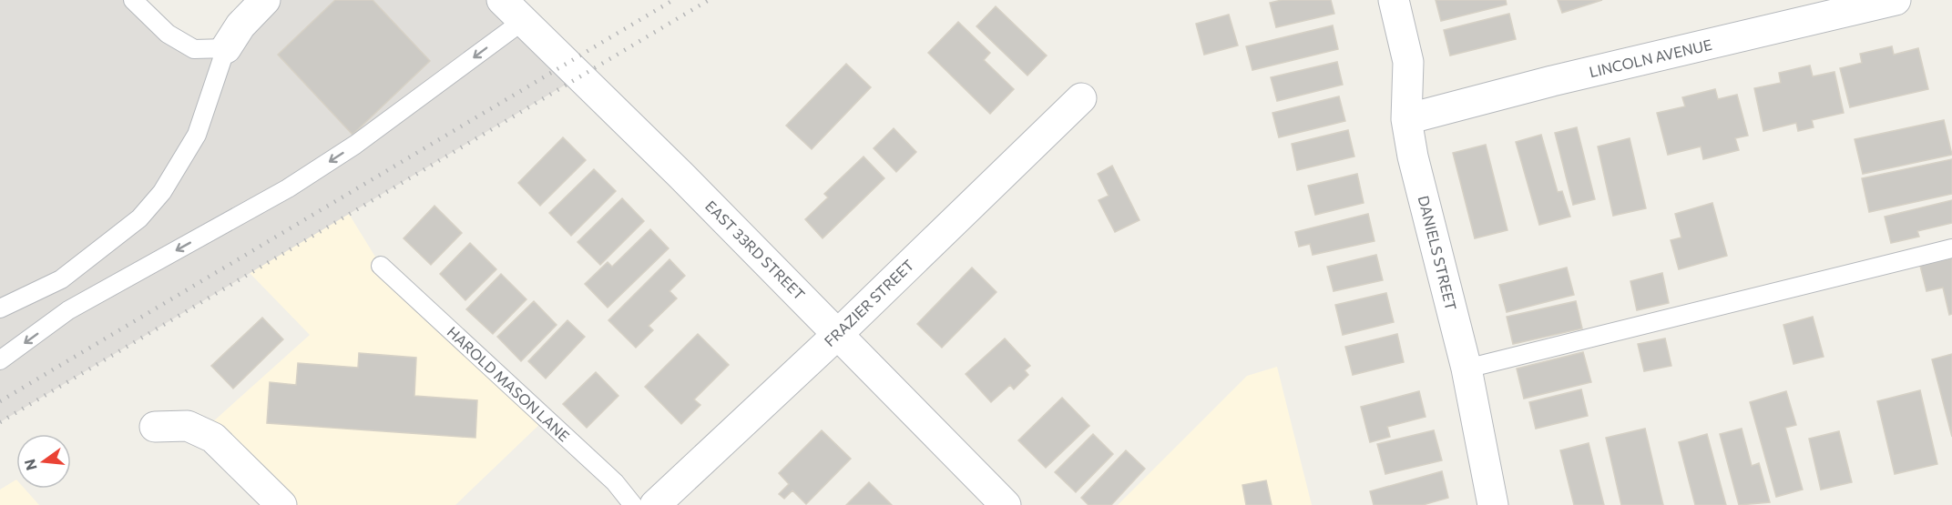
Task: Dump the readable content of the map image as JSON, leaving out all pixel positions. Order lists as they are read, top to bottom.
{
  "streets": {
    "street": [
      "LINCOLN AVENUE",
      "EAST 33RD STREET",
      "DANIELS STREET",
      "FRAZIER STREET"
    ],
    "lane": ["HAROLD MASON LANE"]
  },
  "crossings": [
    ["LINCOLN AVENUE", "DANIELS STREET"],
    ["EAST 33RD STREET", "FRAZIER STREET"]
  ],
  "north": "left"
}
